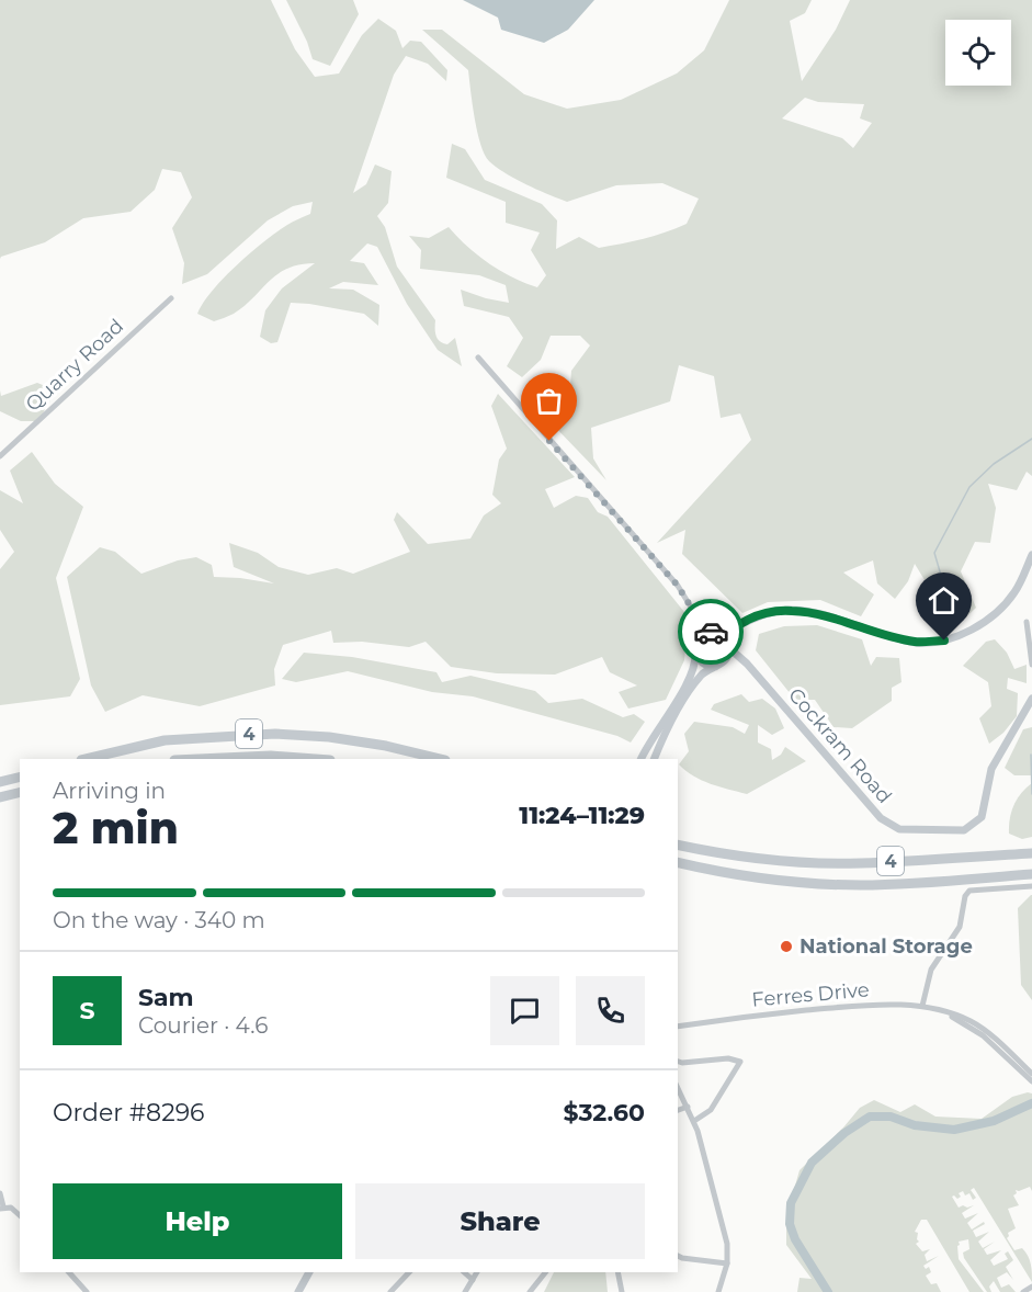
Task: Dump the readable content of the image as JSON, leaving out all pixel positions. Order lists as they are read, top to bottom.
{
  "streets": {
    "highway": ["4"],
    "main road": ["Cockram Road"],
    "street": ["Quarry Road", "Ferres Drive"]
  },
  "places": ["National Storage"],
  "page": {
    "heading": ["2 min", "Arriving in", "11:24–11:29"],
    "panel": [
      "Sam",
      "Courier · 4.6",
      "Order #8296",
      "$32.60"
    ],
    "bar": "On the way · 340 m",
    "round": "S",
    "buttons": ["Help", "Share"]
  }
}
